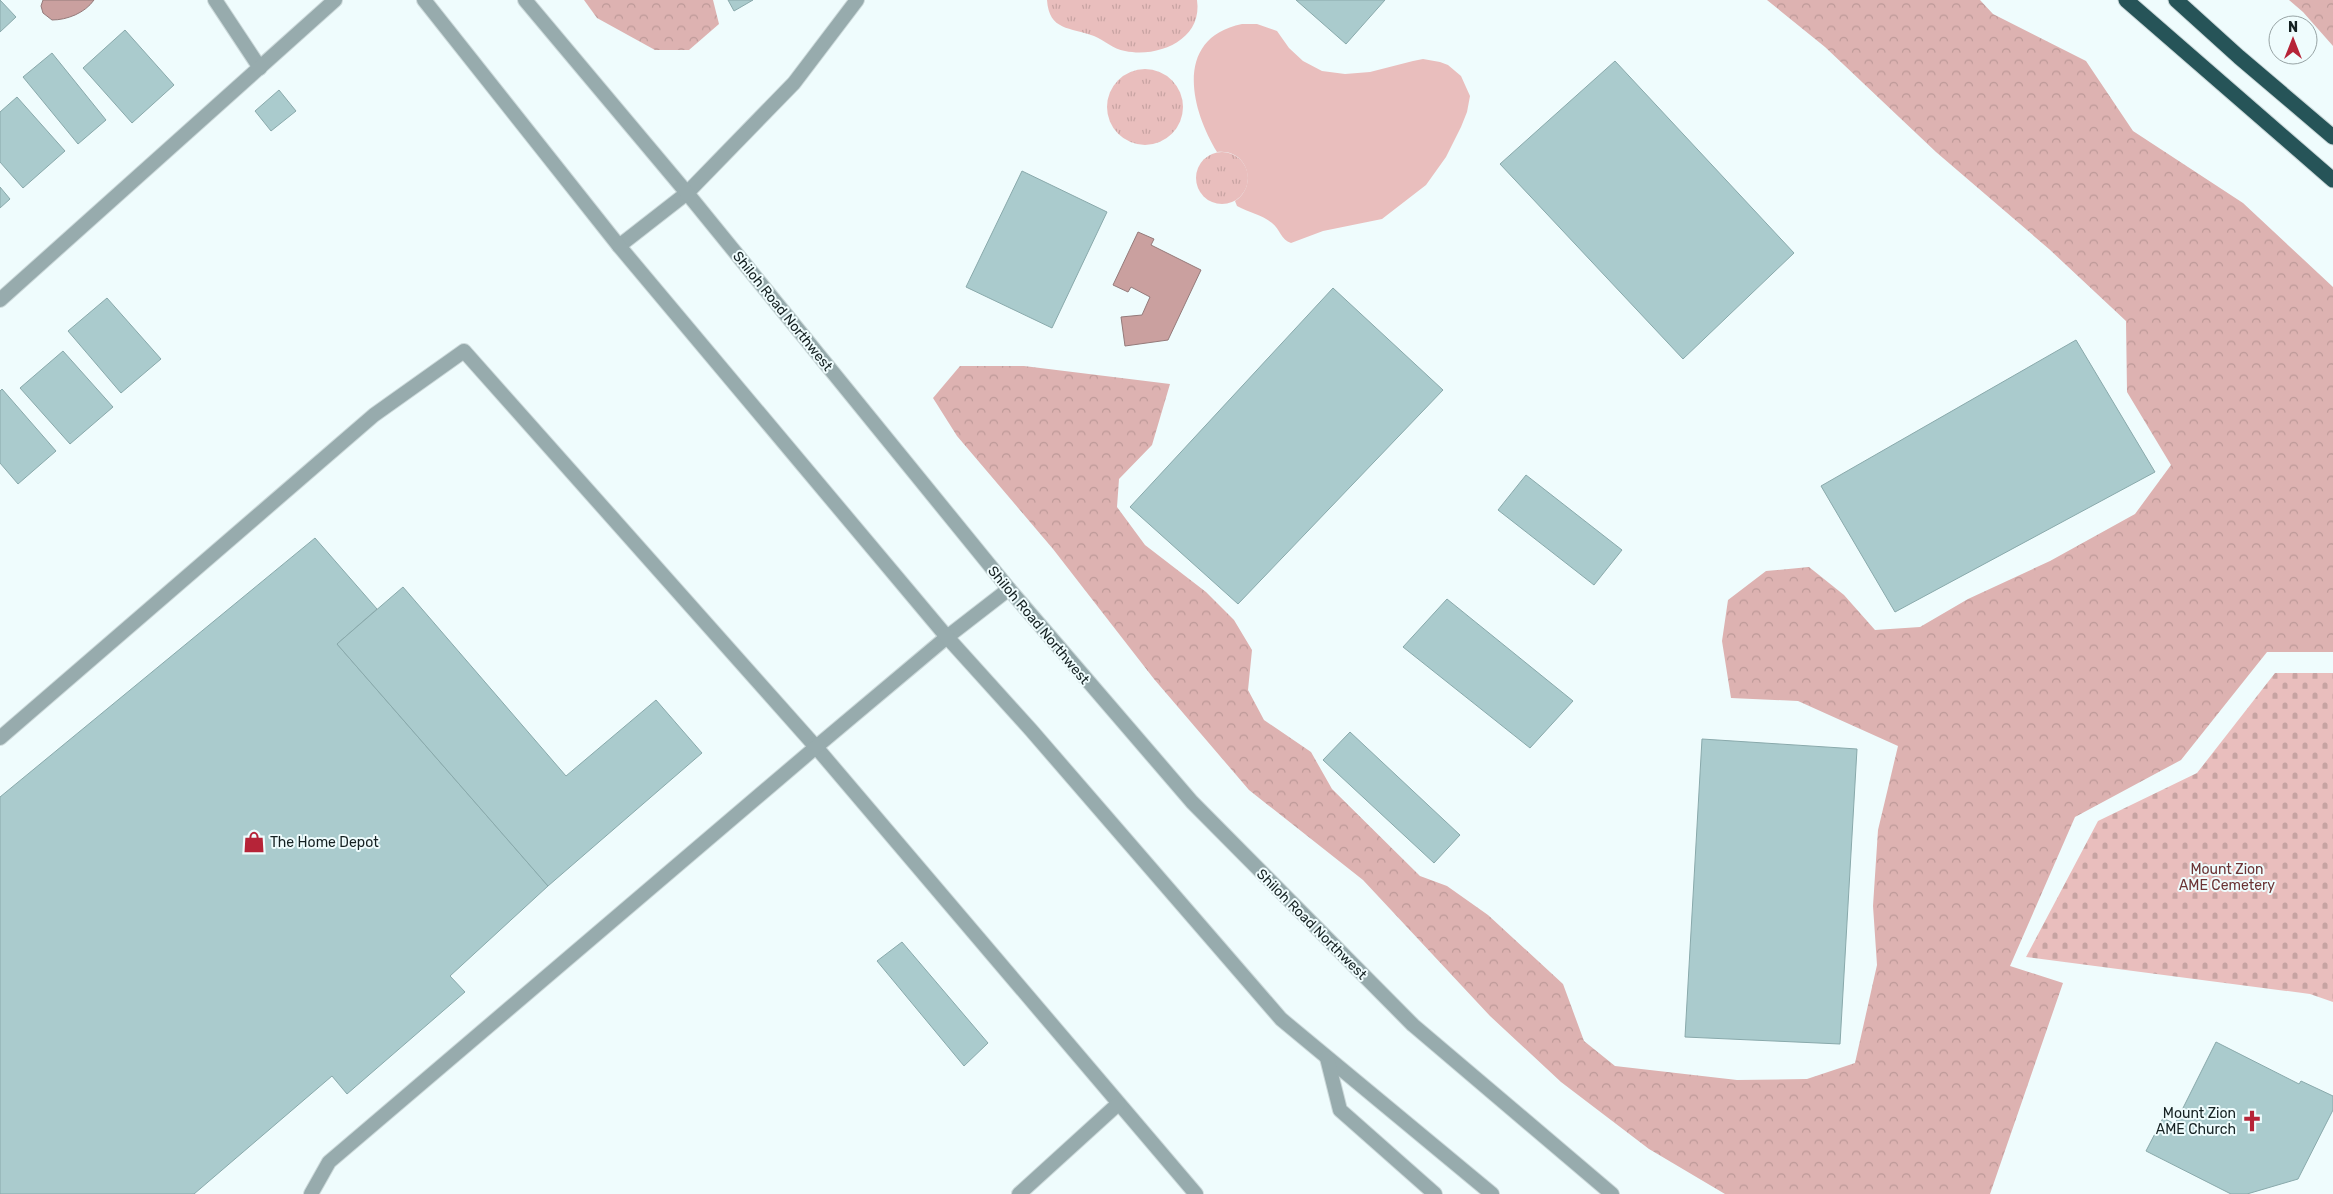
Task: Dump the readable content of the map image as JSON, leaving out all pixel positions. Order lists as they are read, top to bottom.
{
  "streets": {
    "street": ["Shiloh Road Northwest"]
  },
  "parks": ["Mount Zion AME Cemetery"],
  "places": {
    "shop": ["The Home Depot"],
    "church": ["Mount Zion AME Church"]
  },
  "north": "top"
}
